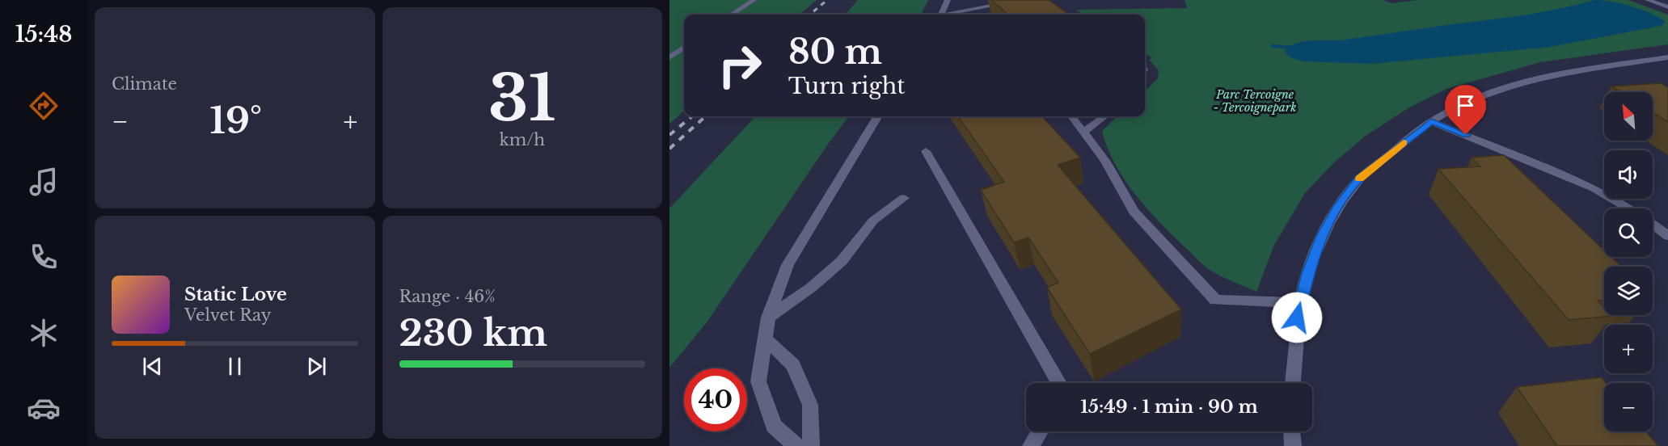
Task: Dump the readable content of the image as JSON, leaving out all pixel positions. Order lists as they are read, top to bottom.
{
  "parks": ["Parc Tercoigne - Tercoignepark"],
  "north": "top left",
  "page": {
    "tabs": "15:48",
    "tile": [
      "Climate",
      ["31", "km/h"],
      ["Range · 46%", "230 km"]
    ],
    "turn": ["80 m", "Turn right"],
    "map_buttons": ["+", "−"],
    "heat": ["−", "19°", "+"],
    "song": ["Static Love", "Velvet Ray"],
    "limit": "40",
    "trip": "15:49 · 1 min · 90 m"
  }
}
